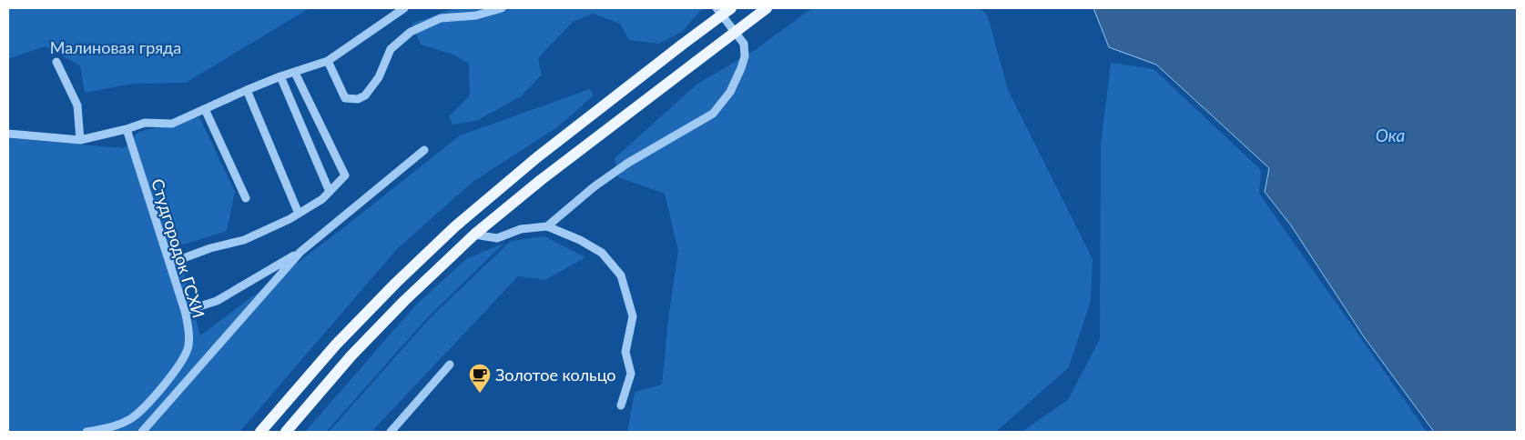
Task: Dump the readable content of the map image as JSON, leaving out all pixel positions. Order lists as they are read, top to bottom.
{
  "streets": {
    "lane": ["Студгородок ГСХИ"]
  },
  "water": ["Ока"],
  "parks": ["Малиновая гряда"],
  "places": {
    "cafe": ["Золотое кольцо"]
  }
}
